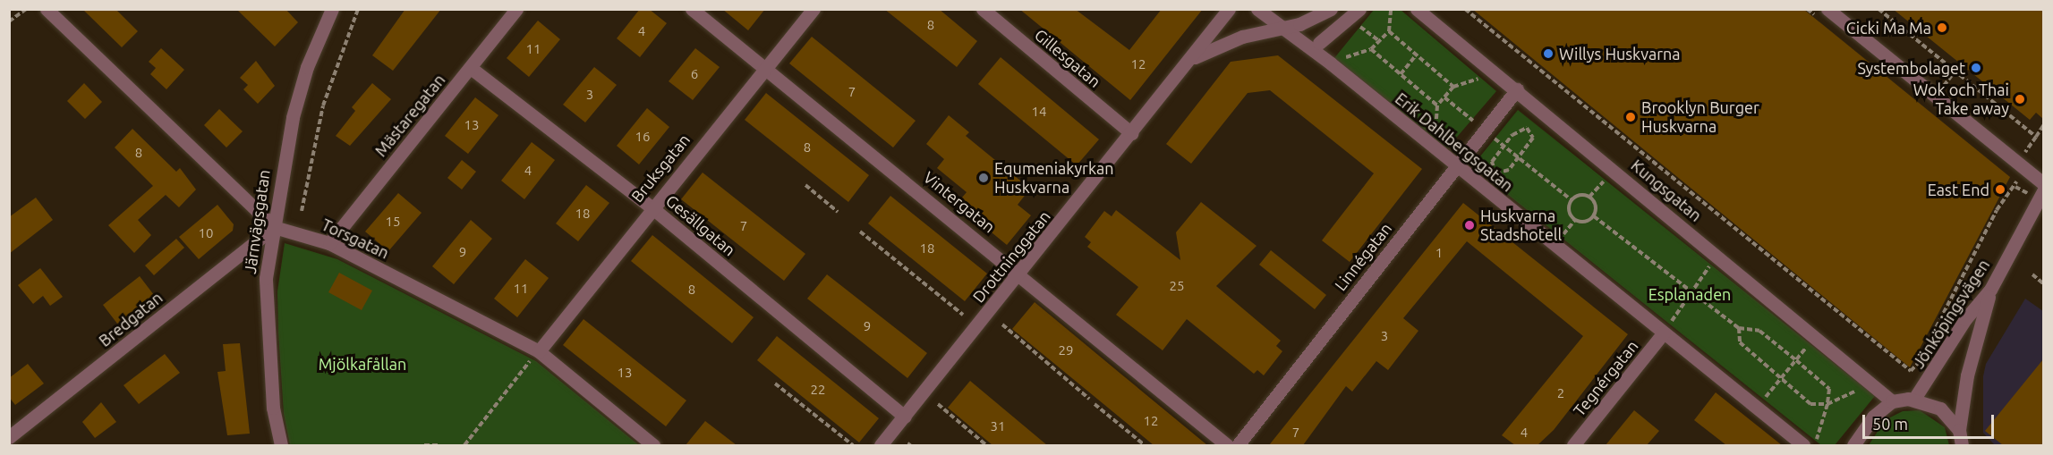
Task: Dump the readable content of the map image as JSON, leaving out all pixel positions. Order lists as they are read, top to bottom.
{
  "streets": {
    "street": [
      "Gillesgatan",
      "Mästaregatan",
      "Erik Dahlbergsgatan",
      "Bruksgatan",
      "Kungsgatan",
      "Vintergatan",
      "Järnvägsgatan",
      "Gesällgatan",
      "Torsgatan",
      "Drottninggatan",
      "Linnégatan",
      "Jönköpingsvägen",
      "Bredgatan",
      "Tegnérgatan"
    ]
  },
  "crossings": [
    ["Gillesgatan", "Drottninggatan"],
    ["Mästaregatan", "Gesällgatan"],
    ["Mästaregatan", "Torsgatan"],
    ["Erik Dahlbergsgatan", "Drottninggatan"],
    ["Erik Dahlbergsgatan", "Linnégatan"],
    ["Erik Dahlbergsgatan", "Tegnérgatan"],
    ["Bruksgatan", "Vintergatan"],
    ["Bruksgatan", "Gesällgatan"],
    ["Bruksgatan", "Torsgatan"],
    ["Kungsgatan", "Linnégatan"],
    ["Vintergatan", "Drottninggatan"],
    ["Järnvägsgatan", "Torsgatan"],
    ["Järnvägsgatan", "Bredgatan"],
    ["Gesällgatan", "Drottninggatan"],
    ["Torsgatan", "Bredgatan"]
  ],
  "parks": ["Esplanaden", "Mjölkafållan"],
  "places": [
    "Cicki Ma Ma",
    "Willys Huskvarna",
    "Systembolaget",
    "Wok och Thai Take away",
    "Brooklyn Burger Huskvarna",
    "Equmeniakyrkan Huskvarna",
    "East End",
    "Huskvarna Stadshotell"
  ],
  "house_numbers": [
    "8",
    "4",
    "11",
    "12",
    "6",
    "7",
    "3",
    "14",
    "13",
    "16",
    "8",
    "8",
    "4",
    "18",
    "15",
    "7",
    "10",
    "18",
    "9",
    "1",
    "25",
    "11",
    "8",
    "9",
    "3",
    "29",
    "13",
    "22",
    "2",
    "12",
    "31",
    "7",
    "4"
  ],
  "scale_bar": "50 m"
}
